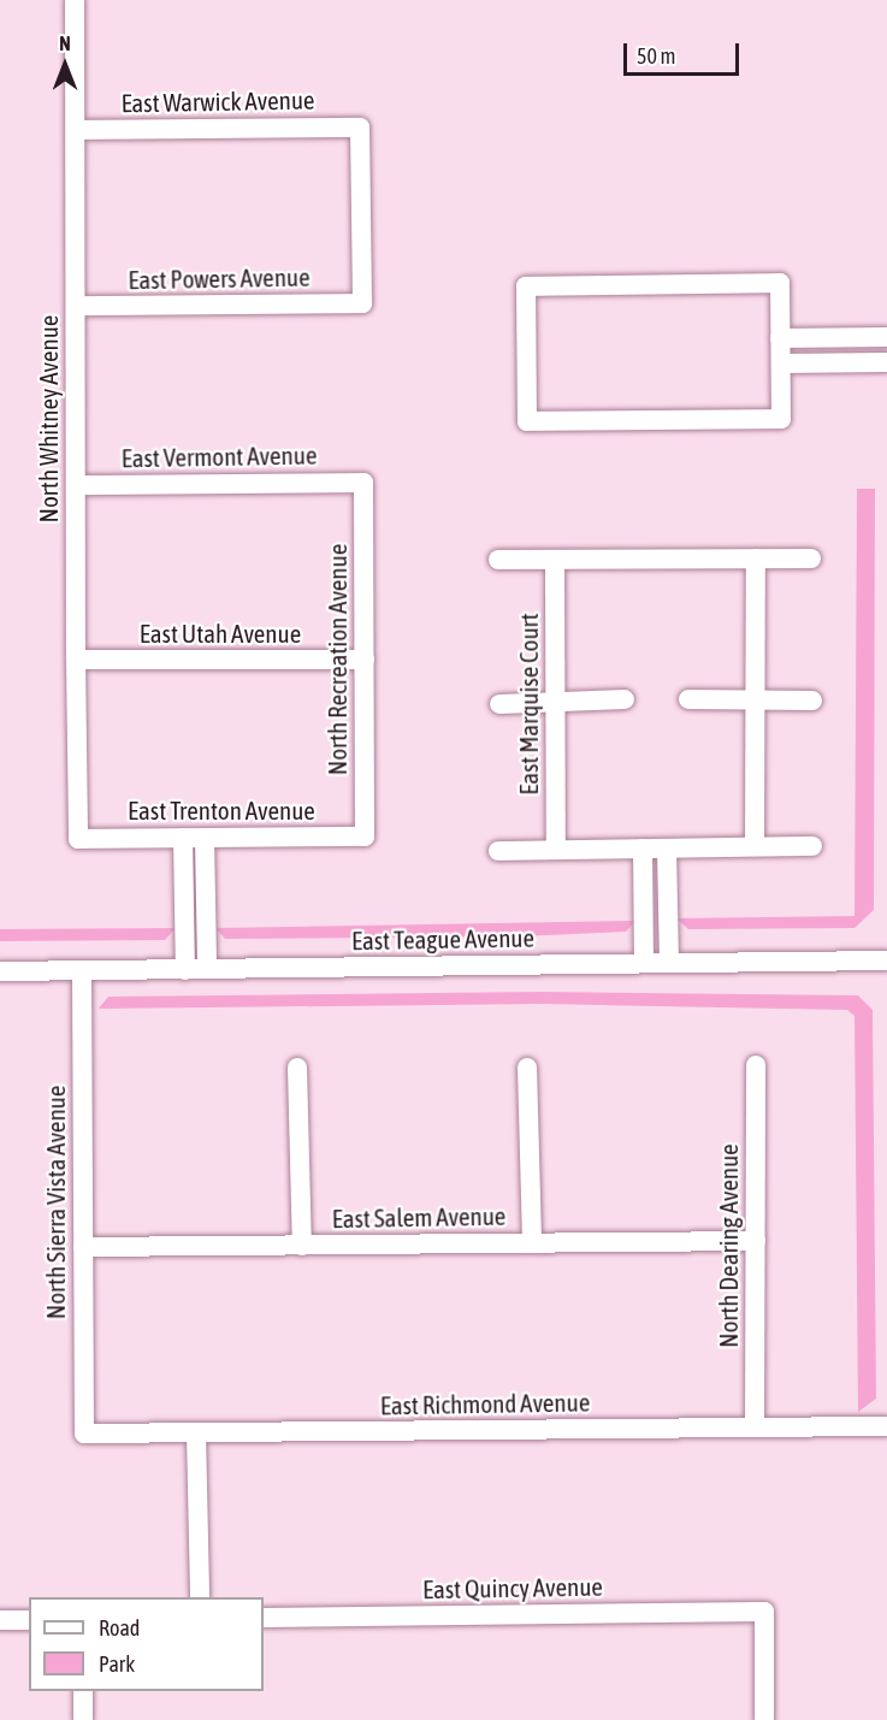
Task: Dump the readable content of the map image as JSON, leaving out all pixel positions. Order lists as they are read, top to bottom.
{
  "streets": {
    "street": [
      "East Warwick Avenue",
      "East Powers Avenue",
      "North Whitney Avenue",
      "East Vermont Avenue",
      "East Utah Avenue",
      "North Recreation Avenue",
      "East Marquise Court",
      "East Trenton Avenue",
      "East Teague Avenue",
      "North Sierra Vista Avenue",
      "East Salem Avenue",
      "North Dearing Avenue",
      "East Richmond Avenue",
      "East Quincy Avenue"
    ]
  },
  "crossings": [
    ["East Warwick Avenue", "East Powers Avenue"],
    ["East Warwick Avenue", "North Whitney Avenue"],
    ["East Powers Avenue", "North Whitney Avenue"],
    ["North Whitney Avenue", "East Vermont Avenue"],
    ["North Whitney Avenue", "East Utah Avenue"],
    ["North Whitney Avenue", "East Trenton Avenue"],
    ["East Vermont Avenue", "North Recreation Avenue"],
    ["East Utah Avenue", "North Recreation Avenue"],
    ["North Recreation Avenue", "East Trenton Avenue"],
    ["East Teague Avenue", "North Sierra Vista Avenue"],
    ["North Sierra Vista Avenue", "East Salem Avenue"],
    ["North Sierra Vista Avenue", "East Richmond Avenue"],
    ["East Salem Avenue", "North Dearing Avenue"],
    ["North Dearing Avenue", "East Richmond Avenue"]
  ],
  "legend": ["Road", "Park"],
  "scale_bar": "50 m",
  "north": "top"
}
